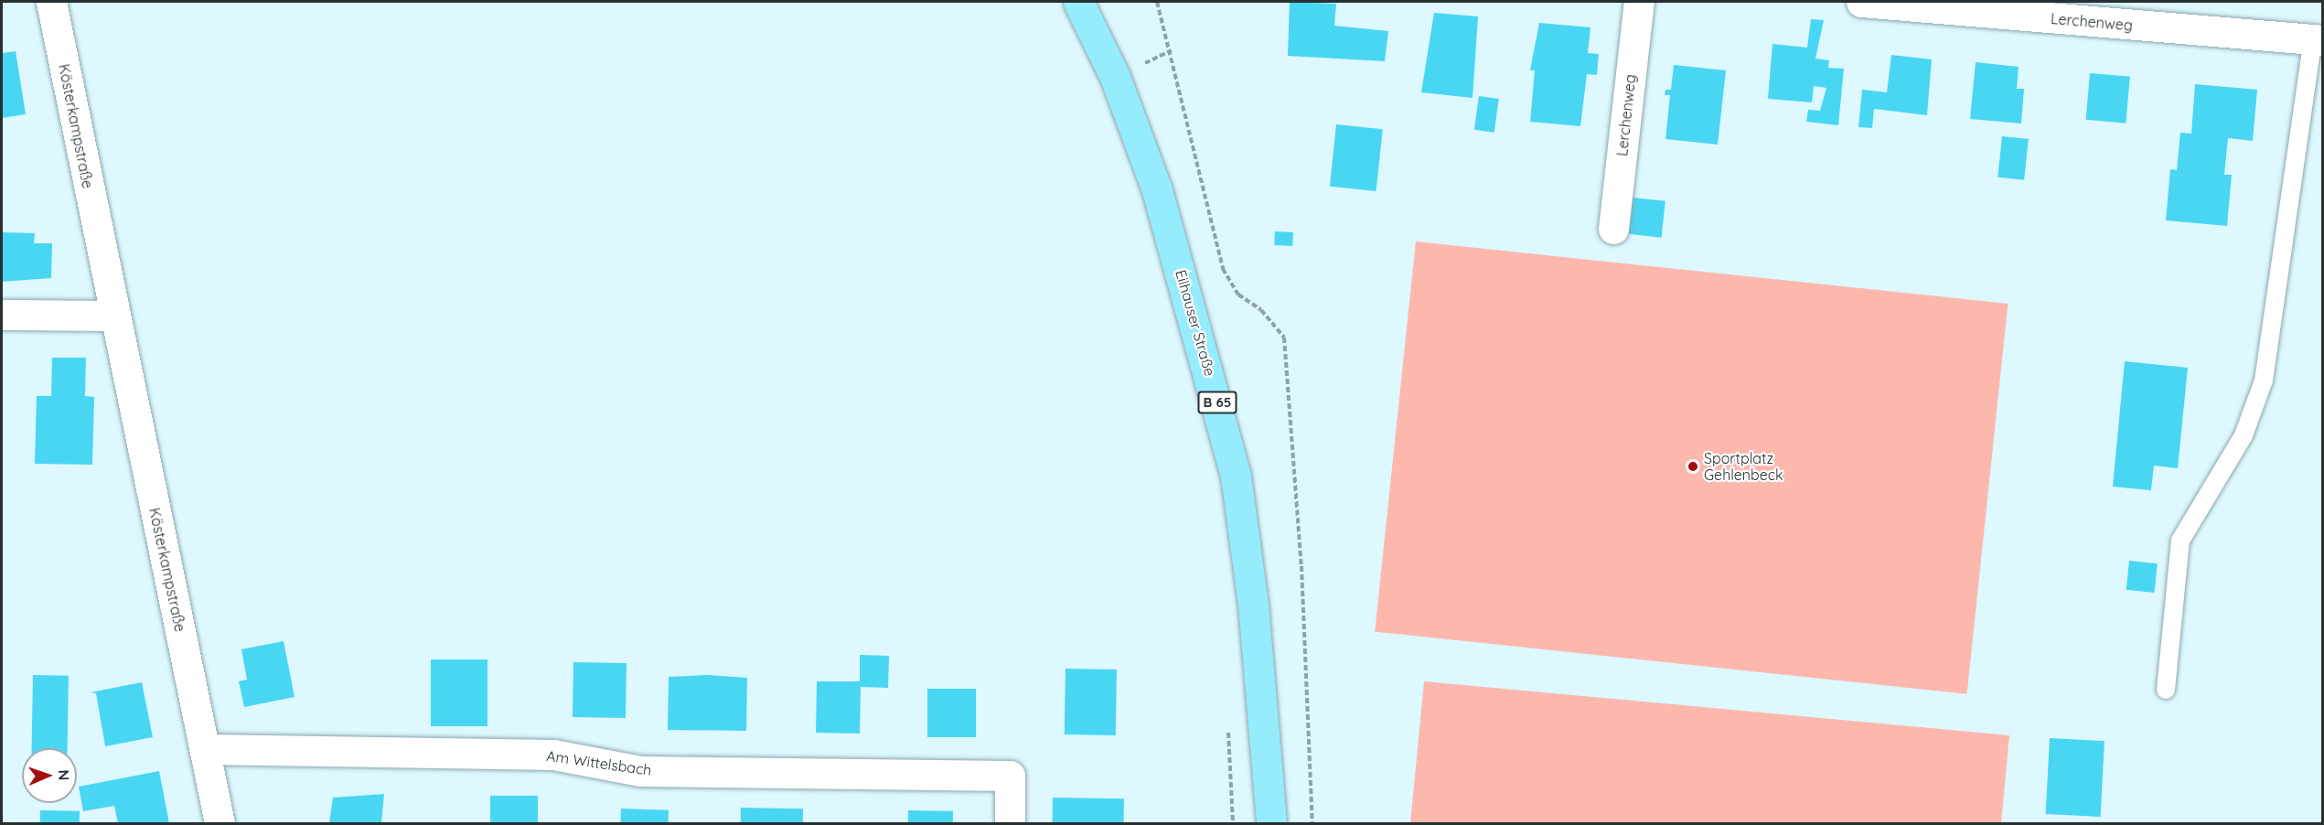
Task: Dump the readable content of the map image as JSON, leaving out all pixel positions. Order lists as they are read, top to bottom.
{
  "streets": {
    "main road": ["Eilhauser Straße", "B 65"],
    "street": ["Lerchenweg", "Kösterkampstraße", "Am Wittelsbach"]
  },
  "crossings": [
    ["Kösterkampstraße", "Am Wittelsbach"]
  ],
  "places": ["Sportplatz Gehlenbeck"],
  "north": "right"
}
